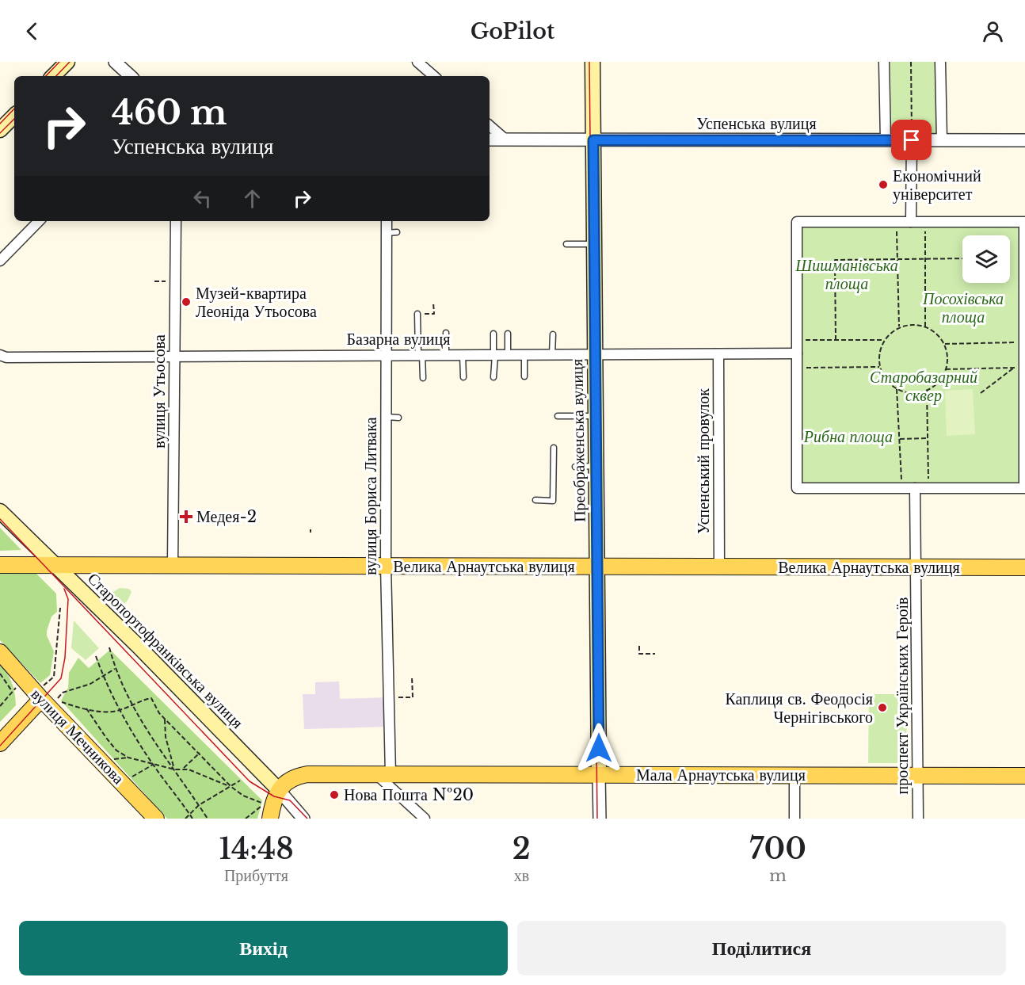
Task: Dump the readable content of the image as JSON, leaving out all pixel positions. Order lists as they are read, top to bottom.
{
  "streets": {
    "main road": [
      "Преображенська вулиця",
      "Велика Арнаутська вулиця",
      "Старопортофранківська вулиця",
      "вулиця Мечникова",
      "Мала Арнаутська вулиця"
    ],
    "street": [
      "Успенська вулиця",
      "Базарна вулиця",
      "вулиця Утьосова",
      "Успенський провулок",
      "вулиця Бориса Литвака",
      "проспект Українських Героїв"
    ]
  },
  "crossings": [
    ["Успенська вулиця", "Преображенська вулиця"],
    ["Базарна вулиця", "вулиця Утьосова"],
    ["Базарна вулиця", "Преображенська вулиця"],
    ["Базарна вулиця", "Успенський провулок"],
    ["Базарна вулиця", "вулиця Бориса Литвака"],
    ["вулиця Утьосова", "Велика Арнаутська вулиця"],
    ["Преображенська вулиця", "Велика Арнаутська вулиця"],
    ["Преображенська вулиця", "Мала Арнаутська вулиця"],
    ["Успенський провулок", "Велика Арнаутська вулиця"],
    ["вулиця Бориса Литвака", "Велика Арнаутська вулиця"],
    ["вулиця Бориса Литвака", "Мала Арнаутська вулиця"],
    ["Велика Арнаутська вулиця", "Старопортофранківська вулиця"],
    ["Велика Арнаутська вулиця", "проспект Українських Героїв"],
    ["Старопортофранківська вулиця", "Мала Арнаутська вулиця"],
    ["проспект Українських Героїв", "Мала Арнаутська вулиця"]
  ],
  "parks": [
    "Шишманівська площа",
    "Посохівська площа",
    "Старобазарний сквер",
    "Рибна площа"
  ],
  "places": {
    "other": [
      "Економічний університет",
      "Музей-квартира Леоніда Утьосова",
      "Каплиця св. Феодосія Чернігівського",
      "Нова Пошта №20"
    ],
    "health": ["Медея-2"]
  },
  "page": {
    "header": "GoPilot",
    "turn": ["460 m", "Успенська вулиця"],
    "eta": [
      "14:48",
      "Прибуття",
      "2",
      "хв",
      "700",
      "m"
    ],
    "buttons": ["Вихід", "Поділитися"]
  }
}
